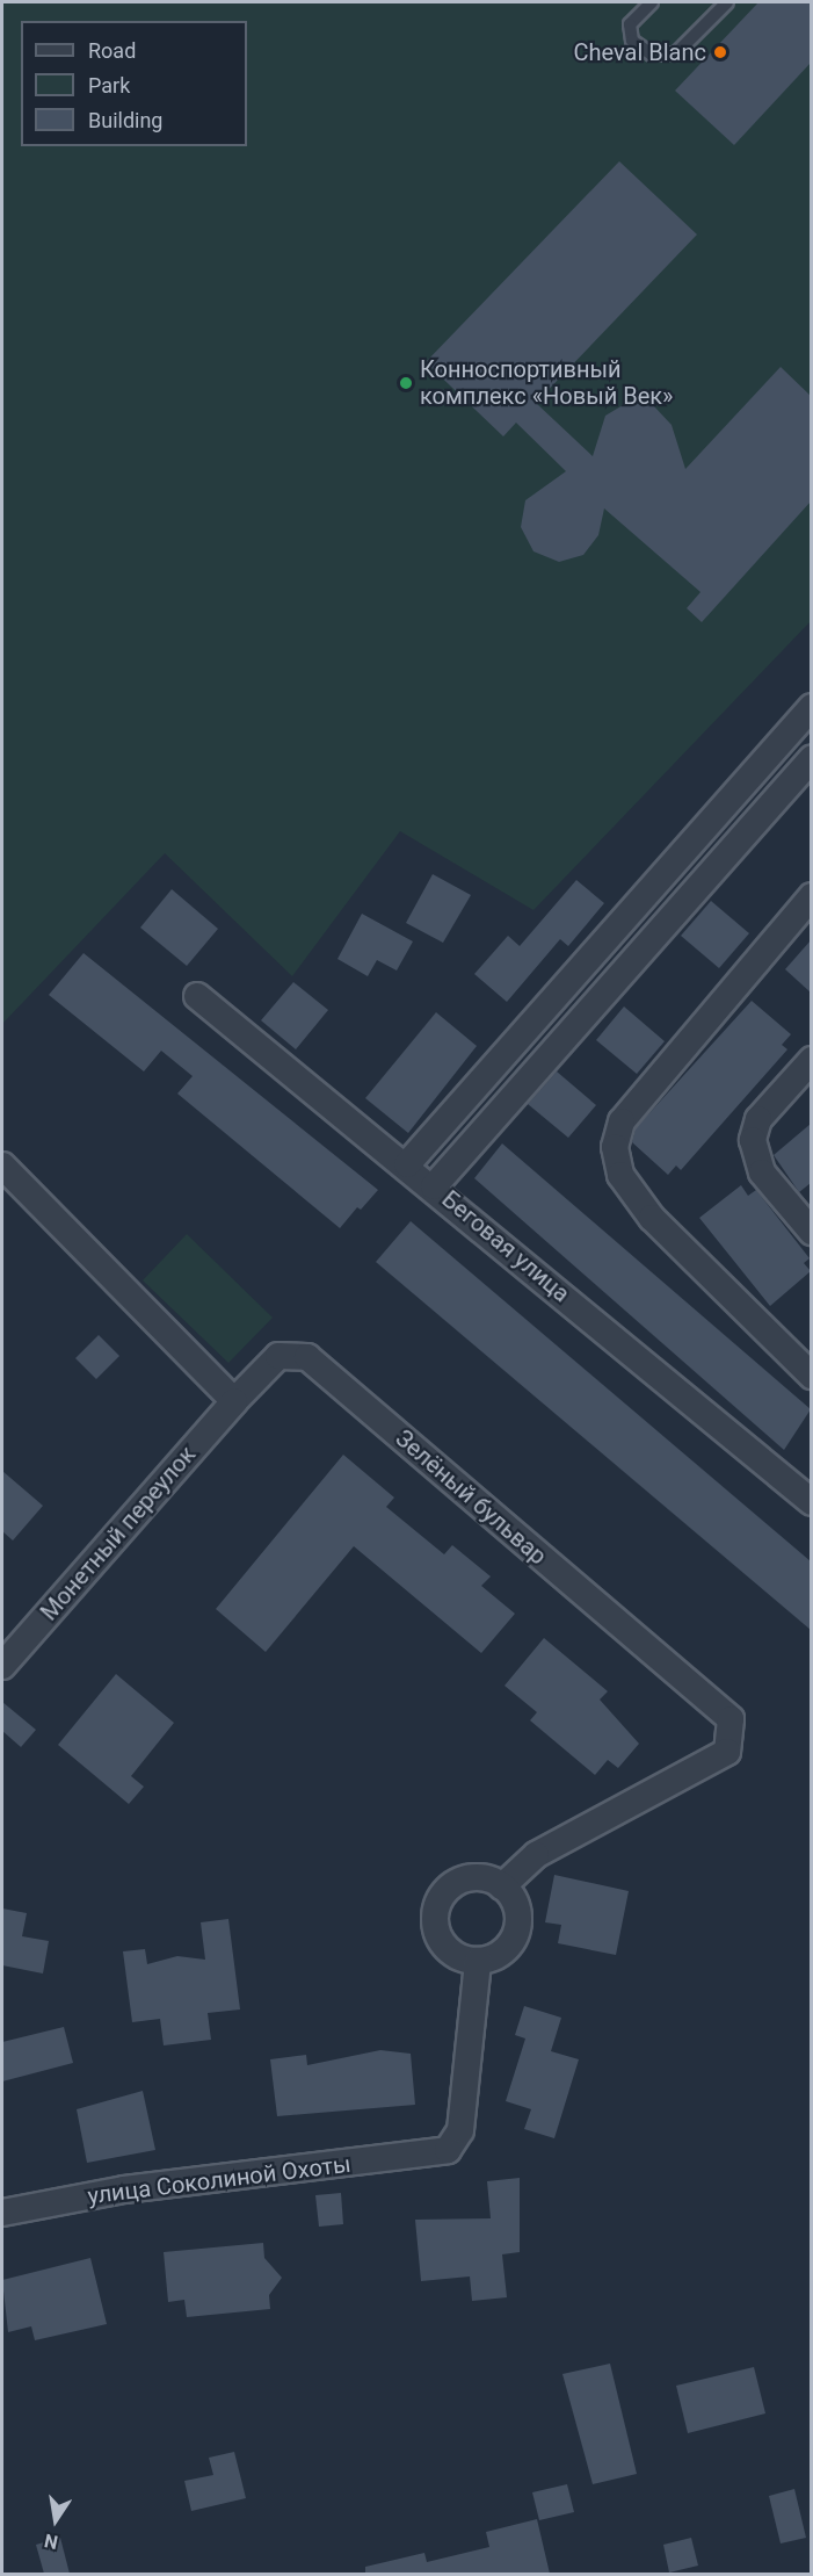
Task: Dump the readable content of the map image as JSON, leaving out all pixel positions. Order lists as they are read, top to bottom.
{
  "streets": {
    "street": [
      "Беговая улица",
      "Зелёный бульвар",
      "Монетный переулок",
      "улица Соколиной Охоты"
    ]
  },
  "crossings": [
    ["Зелёный бульвар", "Монетный переулок"],
    ["Зелёный бульвар", "улица Соколиной Охоты"]
  ],
  "places": ["Cheval Blanc", "Конноспортивный комплекс «Новый Век»"],
  "legend": ["Road", "Park", "Building"],
  "north": "bottom"
}
